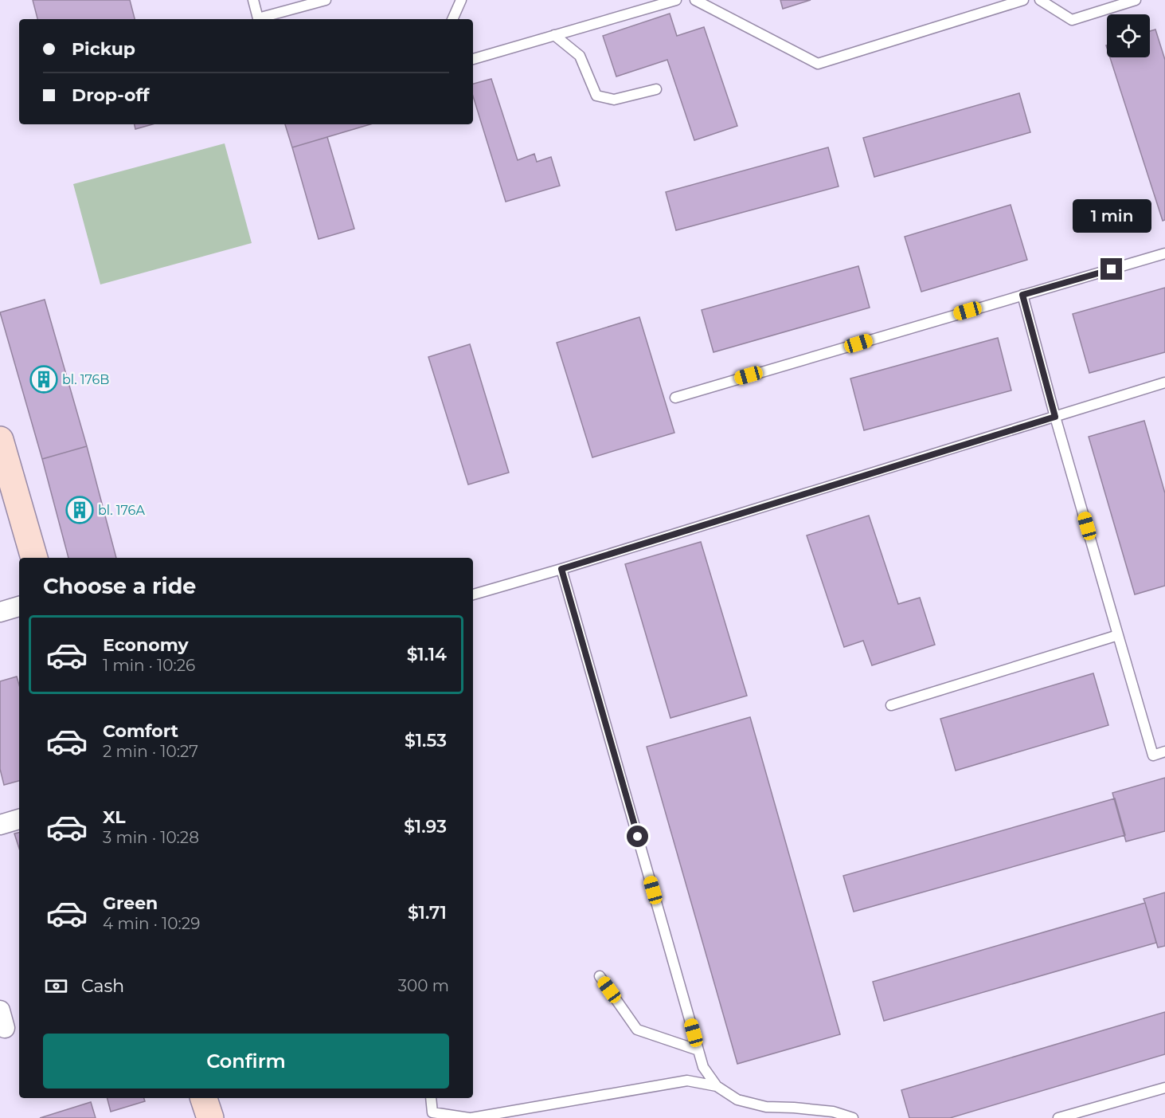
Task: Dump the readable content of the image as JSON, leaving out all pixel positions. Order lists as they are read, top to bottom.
{
  "places": {
    "building": ["bl. 176B", "bl. 176A"]
  },
  "page": {
    "banner": ["Pickup", "Drop-off"],
    "bubble": "1 min",
    "heading": "Choose a ride",
    "list": [
      {
        "name": "Economy",
        "note": "1 min · 10:26",
        "value": "$1.14"
      },
      {
        "name": "Comfort",
        "note": "2 min · 10:27",
        "value": "$1.53"
      },
      {
        "name": "XL",
        "note": "3 min · 10:28",
        "value": "$1.93"
      },
      {
        "name": "Green",
        "note": "4 min · 10:29",
        "value": "$1.71"
      }
    ],
    "pay": ["Cash", "300 m"],
    "buttons": "Confirm"
  }
}
